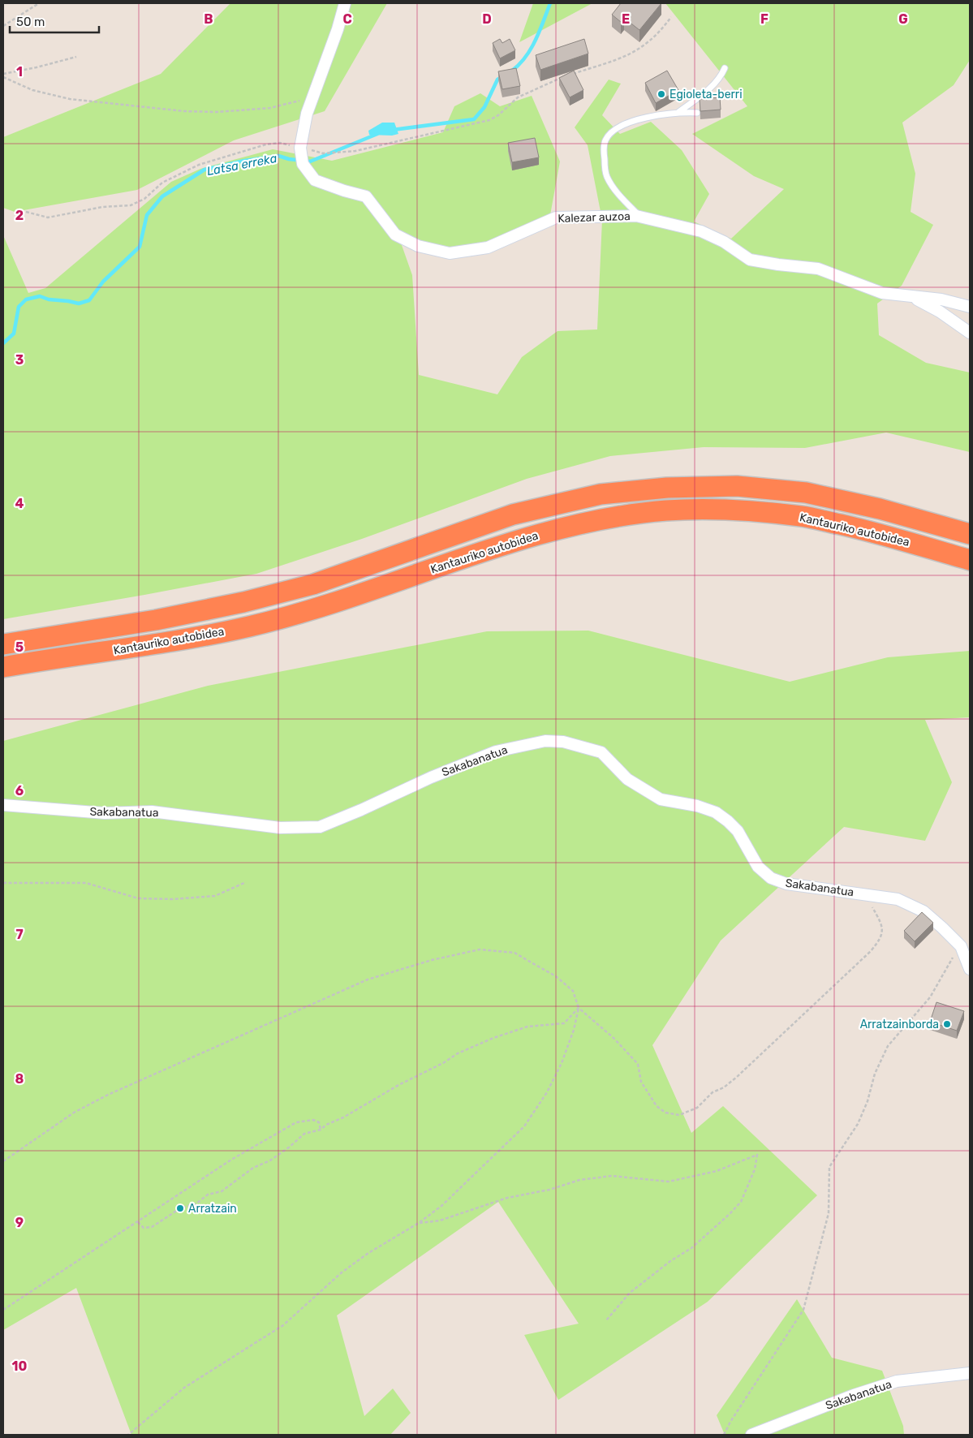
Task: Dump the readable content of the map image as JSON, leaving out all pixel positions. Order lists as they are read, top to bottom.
{
  "streets": {
    "highway": ["Kantauriko autobidea"],
    "street": ["Kalezar auzoa", "Sakabanatua"]
  },
  "water": ["Latsa erreka"],
  "places": ["Egioleta-berri", "Arratzainborda", "Arratzain"],
  "scale_bar": "50 m",
  "grid": {
    "columns": [
      "B",
      "C",
      "D",
      "E",
      "F",
      "G"
    ],
    "rows": [
      "1",
      "2",
      "3",
      "4",
      "5",
      "6",
      "7",
      "8",
      "9",
      "10"
    ]
  }
}
